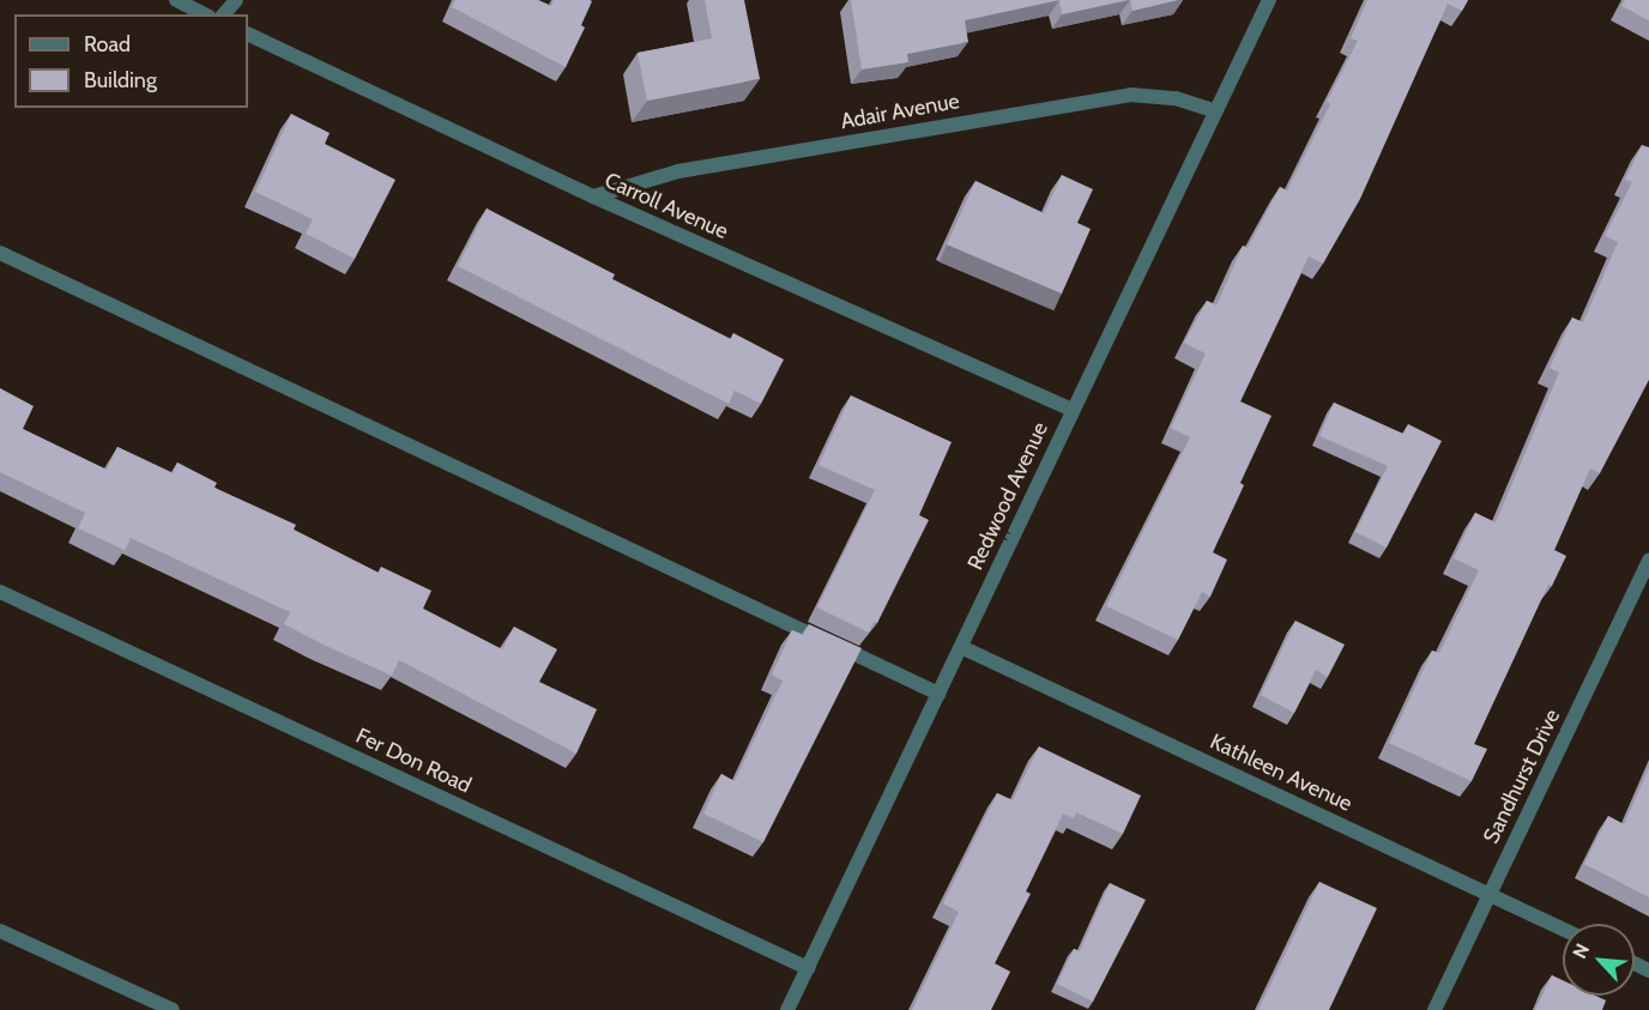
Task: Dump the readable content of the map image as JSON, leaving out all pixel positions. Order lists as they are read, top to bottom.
{
  "streets": {
    "street": [
      "Adair Avenue",
      "Carroll Avenue",
      "Redwood Avenue",
      "Fer Don Road",
      "Kathleen Avenue",
      "Sandhurst Drive"
    ]
  },
  "crossings": [
    ["Adair Avenue", "Carroll Avenue"],
    ["Adair Avenue", "Redwood Avenue"],
    ["Carroll Avenue", "Redwood Avenue"],
    ["Redwood Avenue", "Fer Don Road"],
    ["Redwood Avenue", "Kathleen Avenue"],
    ["Kathleen Avenue", "Sandhurst Drive"]
  ],
  "legend": ["Road", "Building"],
  "north": "top left"
}
